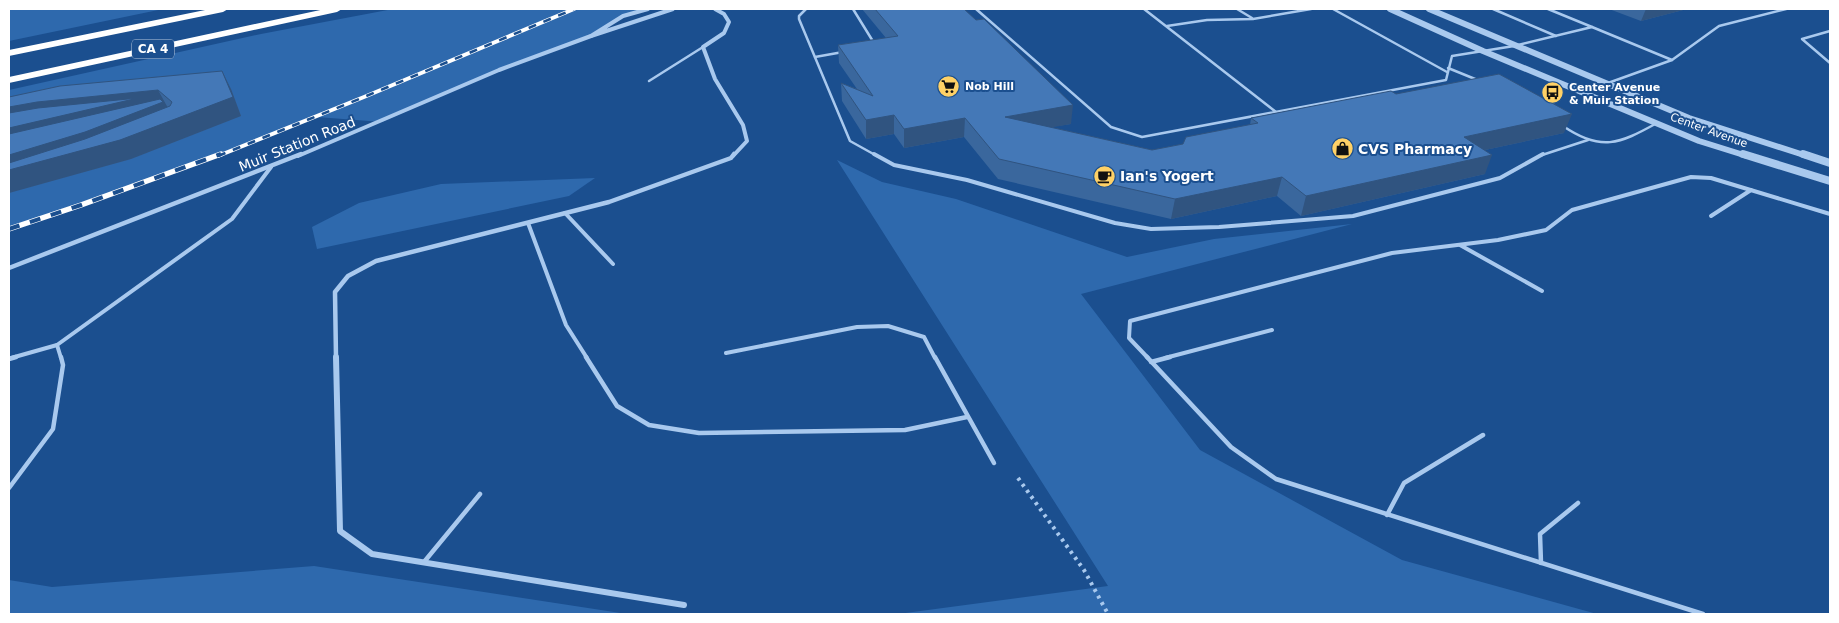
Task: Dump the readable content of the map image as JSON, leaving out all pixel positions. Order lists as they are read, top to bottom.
{
  "streets": {
    "highway": ["CA 4"],
    "street": ["Center Avenue", "Muir Station Road"]
  },
  "places": {
    "supermarket": ["Nob Hill"],
    "bus stop": ["Center Avenue & Muir Station"],
    "shop": ["CVS Pharmacy"],
    "cafe": ["Ian's Yogert"]
  }
}
